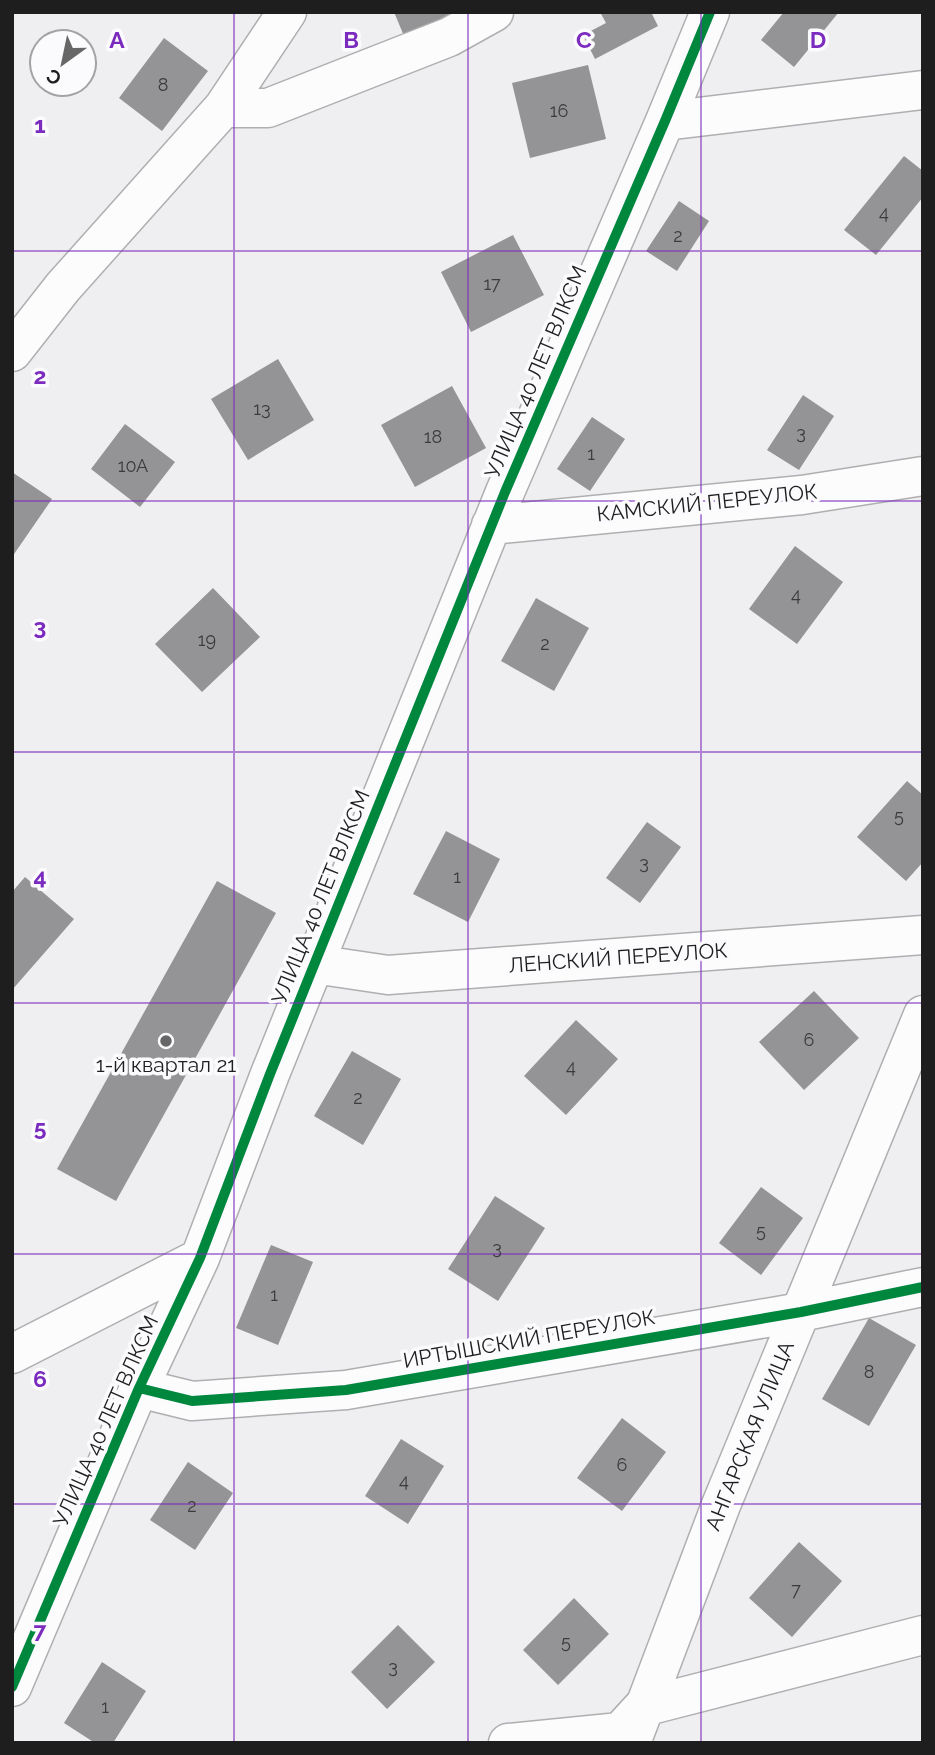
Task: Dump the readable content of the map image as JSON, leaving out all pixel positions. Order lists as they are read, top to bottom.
{
  "streets": {
    "street": [
      "УЛИЦА 40 ЛЕТ ВЛКСМ",
      "КАМСКИЙ ПЕРЕУЛОК",
      "ЛЕНСКИЙ ПЕРЕУЛОК",
      "ИРТЫШСКИЙ ПЕРЕУЛОК",
      "АНГАРСКАЯ УЛИЦА"
    ]
  },
  "crossings": [
    ["УЛИЦА 40 ЛЕТ ВЛКСМ", "КАМСКИЙ ПЕРЕУЛОК"],
    ["УЛИЦА 40 ЛЕТ ВЛКСМ", "ЛЕНСКИЙ ПЕРЕУЛОК"],
    ["УЛИЦА 40 ЛЕТ ВЛКСМ", "ИРТЫШСКИЙ ПЕРЕУЛОК"],
    ["ИРТЫШСКИЙ ПЕРЕУЛОК", "АНГАРСКАЯ УЛИЦА"]
  ],
  "places": ["1-й квартал 21"],
  "house_numbers": [
    "8",
    "16",
    "4",
    "2",
    "17",
    "13",
    "3",
    "18",
    "1",
    "10А",
    "4",
    "19",
    "2",
    "5",
    "3",
    "1",
    "6",
    "4",
    "2",
    "5",
    "3",
    "1",
    "8",
    "6",
    "4",
    "2",
    "7",
    "5",
    "3",
    "1"
  ],
  "north": "bottom left",
  "grid": {
    "columns": [
      "A",
      "B",
      "C",
      "D"
    ],
    "rows": [
      "1",
      "2",
      "3",
      "4",
      "5",
      "6",
      "7"
    ]
  }
}
